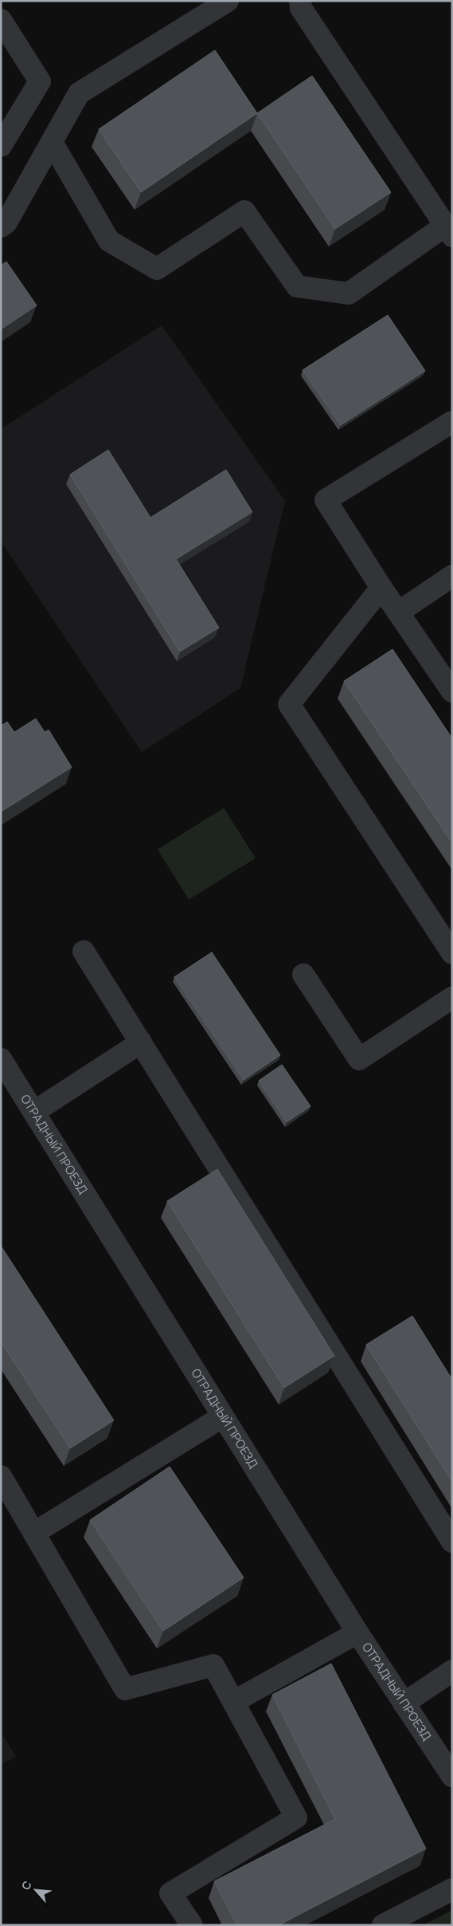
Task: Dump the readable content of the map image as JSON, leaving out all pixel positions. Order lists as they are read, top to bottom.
{
  "streets": {
    "street": ["ОТРАДНЫЙ ПРОЕЗД"]
  },
  "north": "top left"
}
